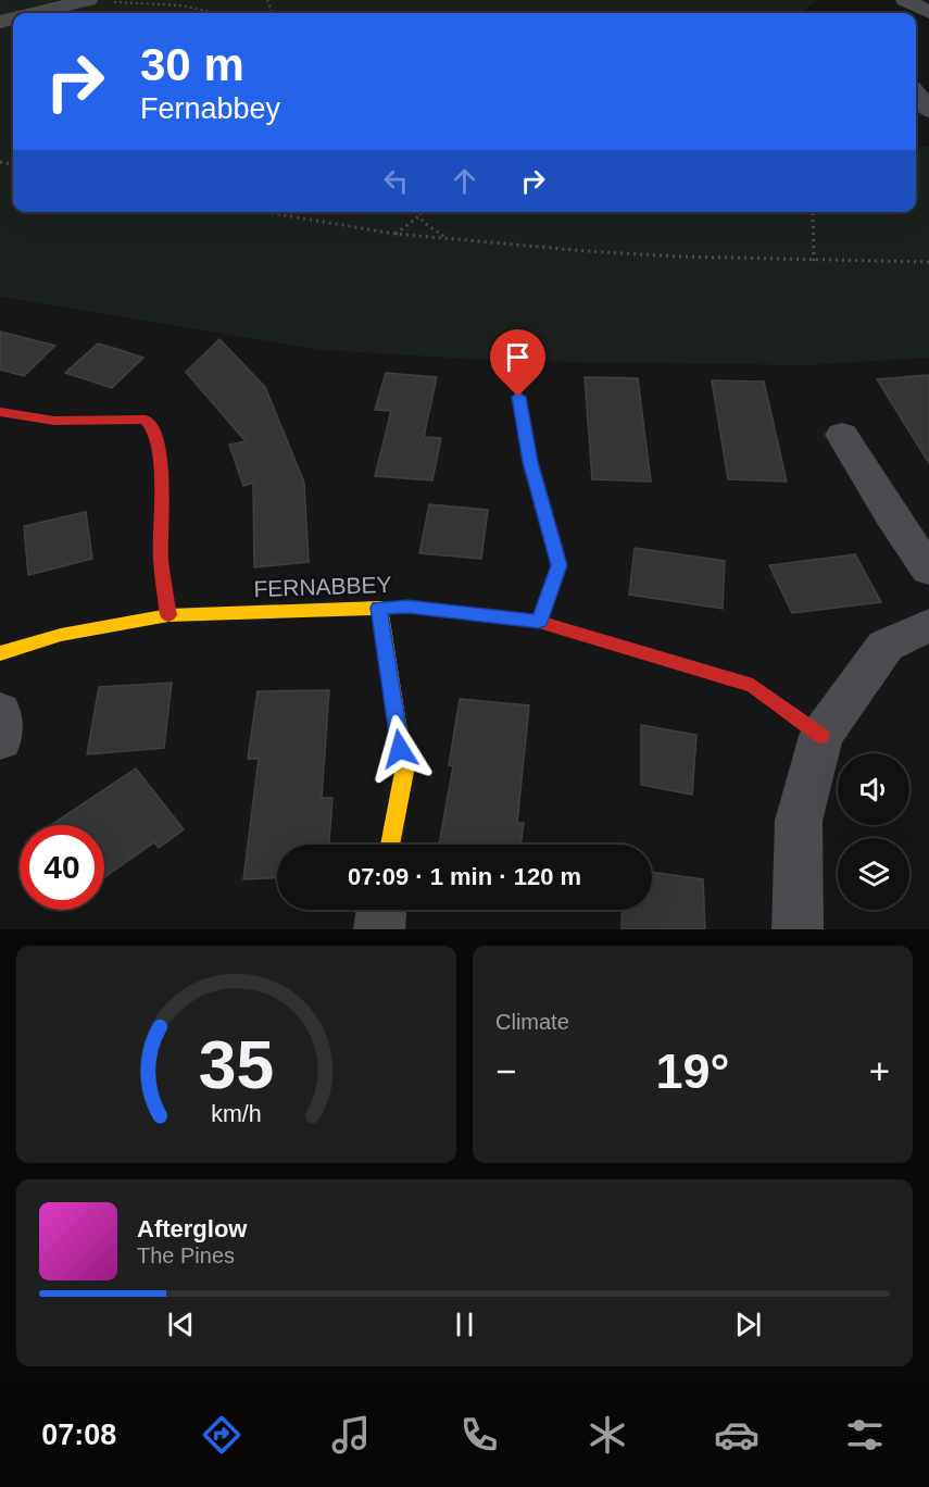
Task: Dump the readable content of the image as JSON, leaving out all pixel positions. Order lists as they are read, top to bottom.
{
  "streets": {
    "street": ["FERNABBEY"]
  },
  "page": {
    "turn": ["30 m", "Fernabbey"],
    "limit": "40",
    "trip": "07:09 · 1 min · 120 m",
    "tile": "Climate",
    "heat": ["−", "19°", "+"],
    "song": ["Afterglow", "The Pines"],
    "tabs": "07:08",
    "gauge": ["35", "km/h"]
  }
}
